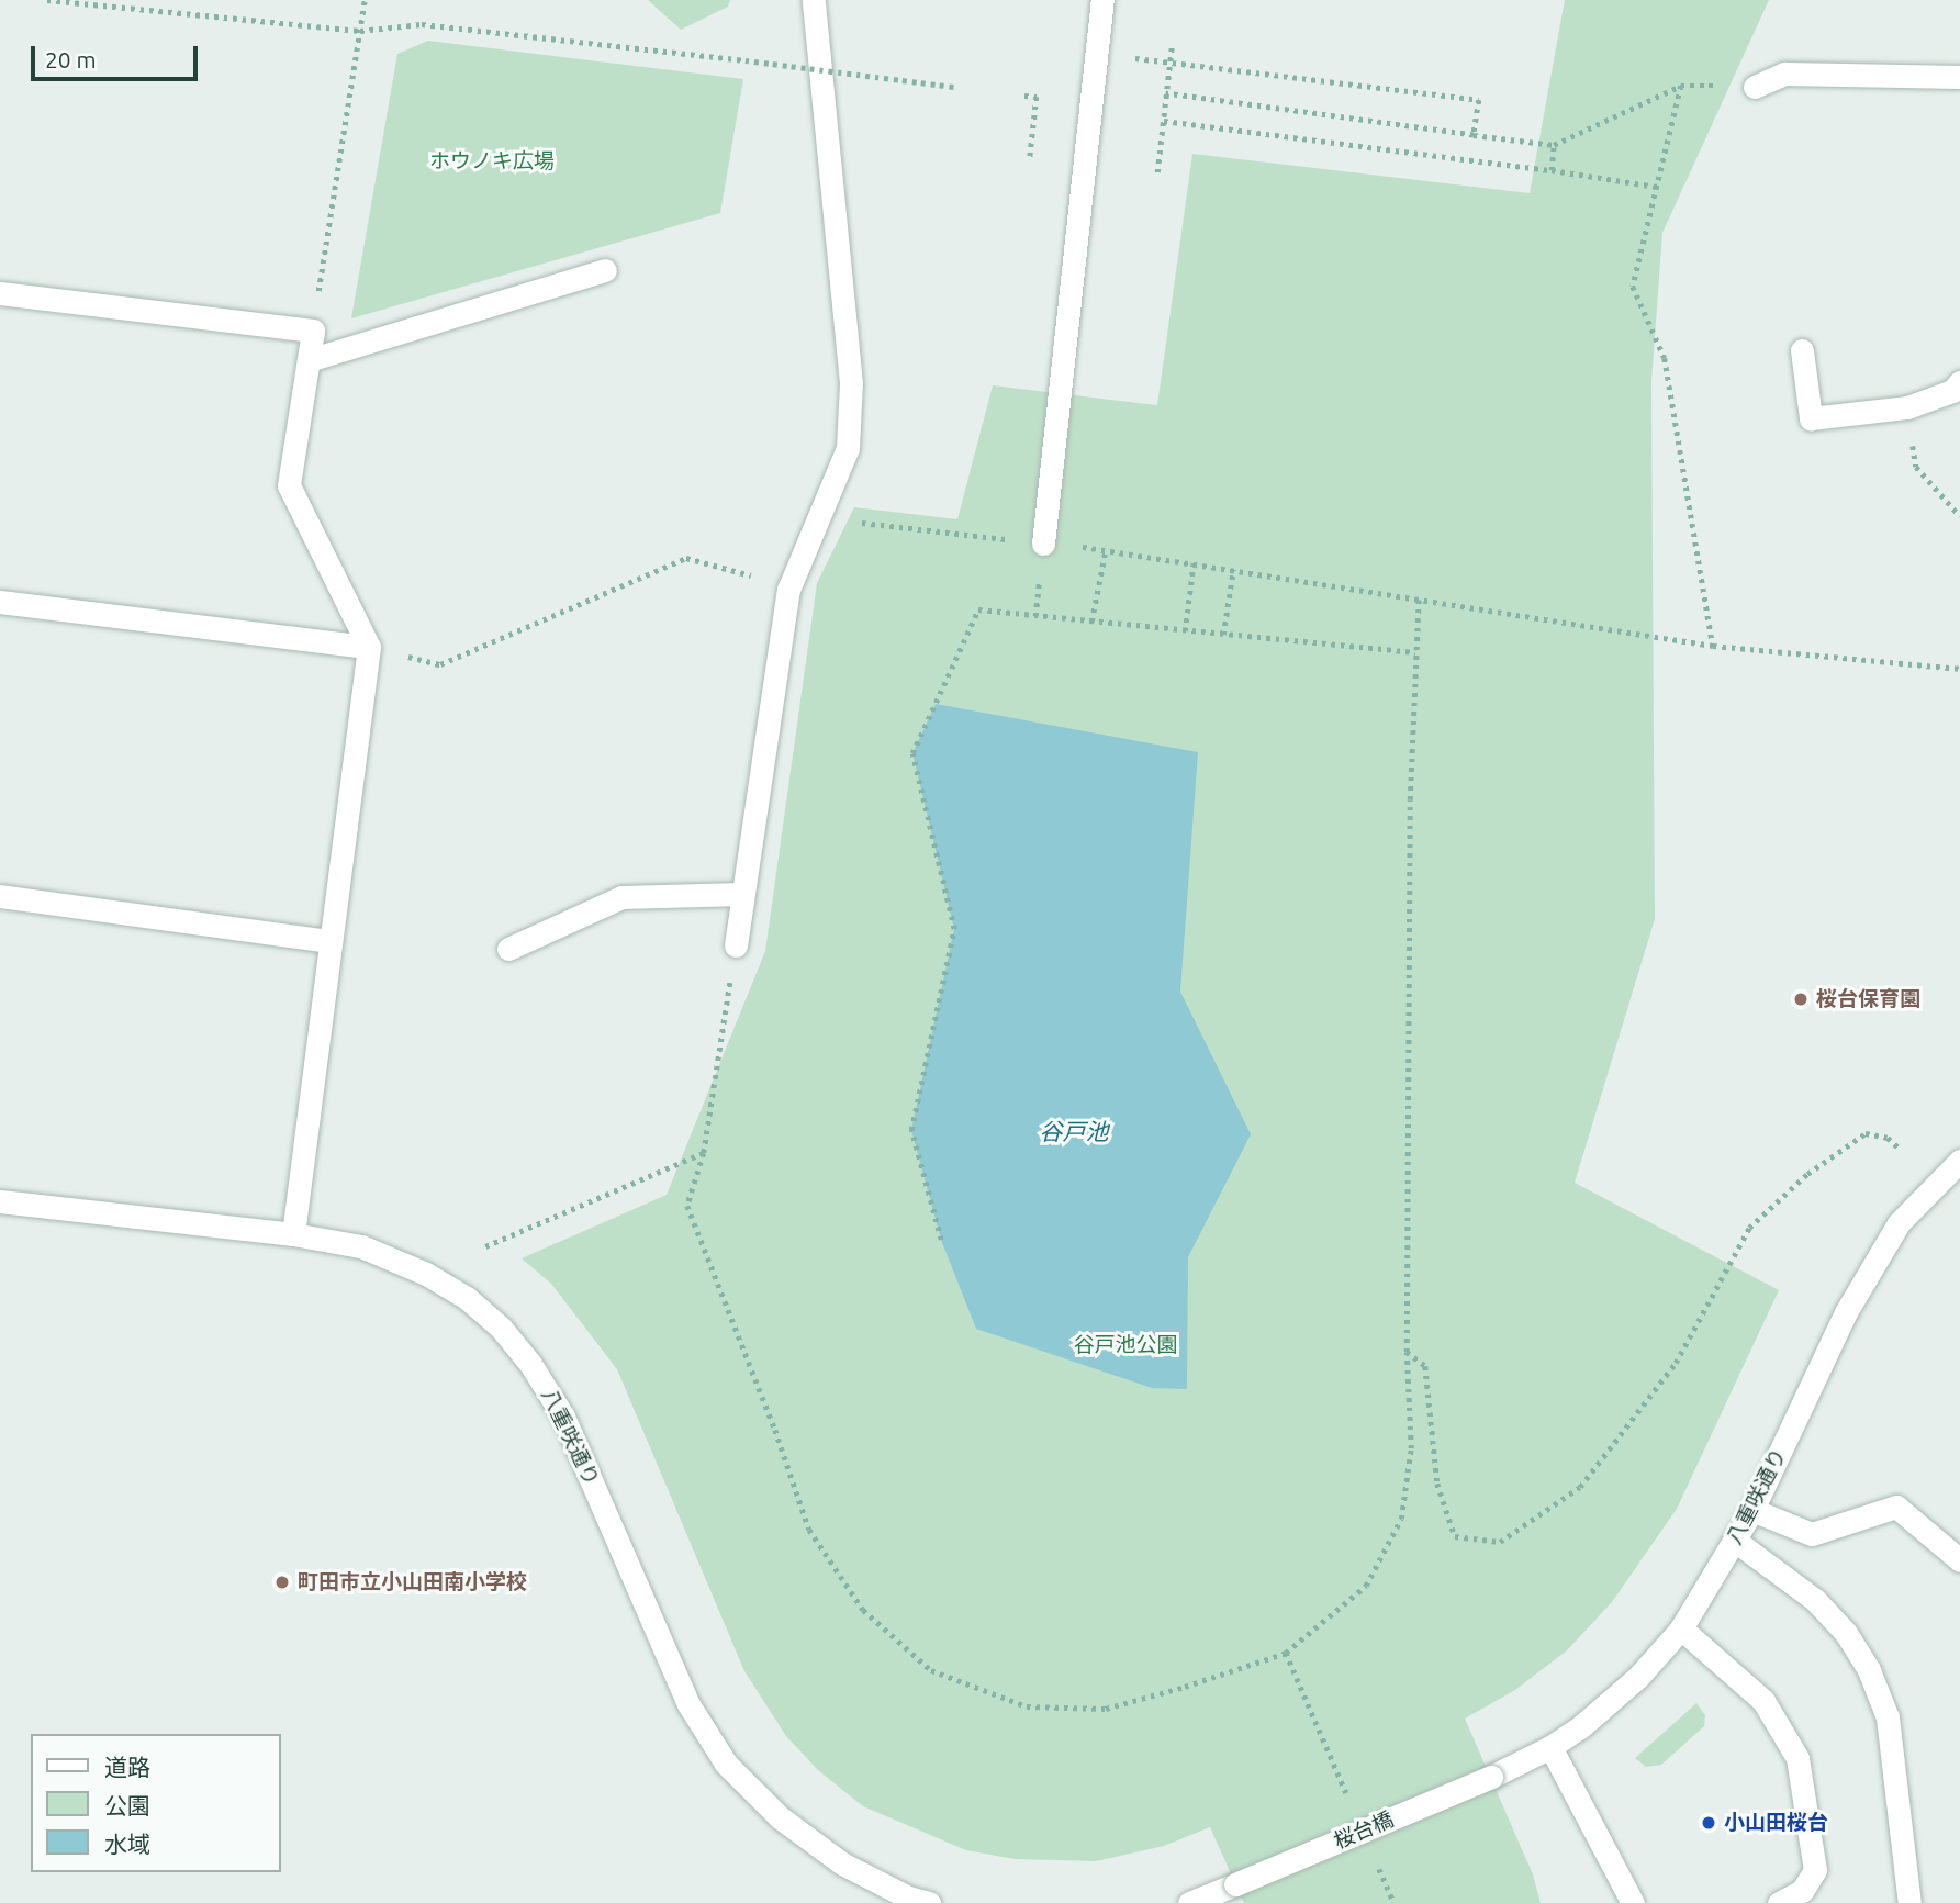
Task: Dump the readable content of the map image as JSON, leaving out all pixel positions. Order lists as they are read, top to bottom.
{
  "streets": {
    "street": ["八重咲通り", "桜台橋"]
  },
  "crossings": [
    ["八重咲通り", "桜台橋"]
  ],
  "water": ["谷戸池"],
  "parks": ["ホウノキ広場", "谷戸池公園"],
  "places": ["桜台保育園", "町田市立小山田南小学校", "小山田桜台"],
  "legend": ["道路", "公園", "水域"],
  "scale_bar": "20 m"
}
